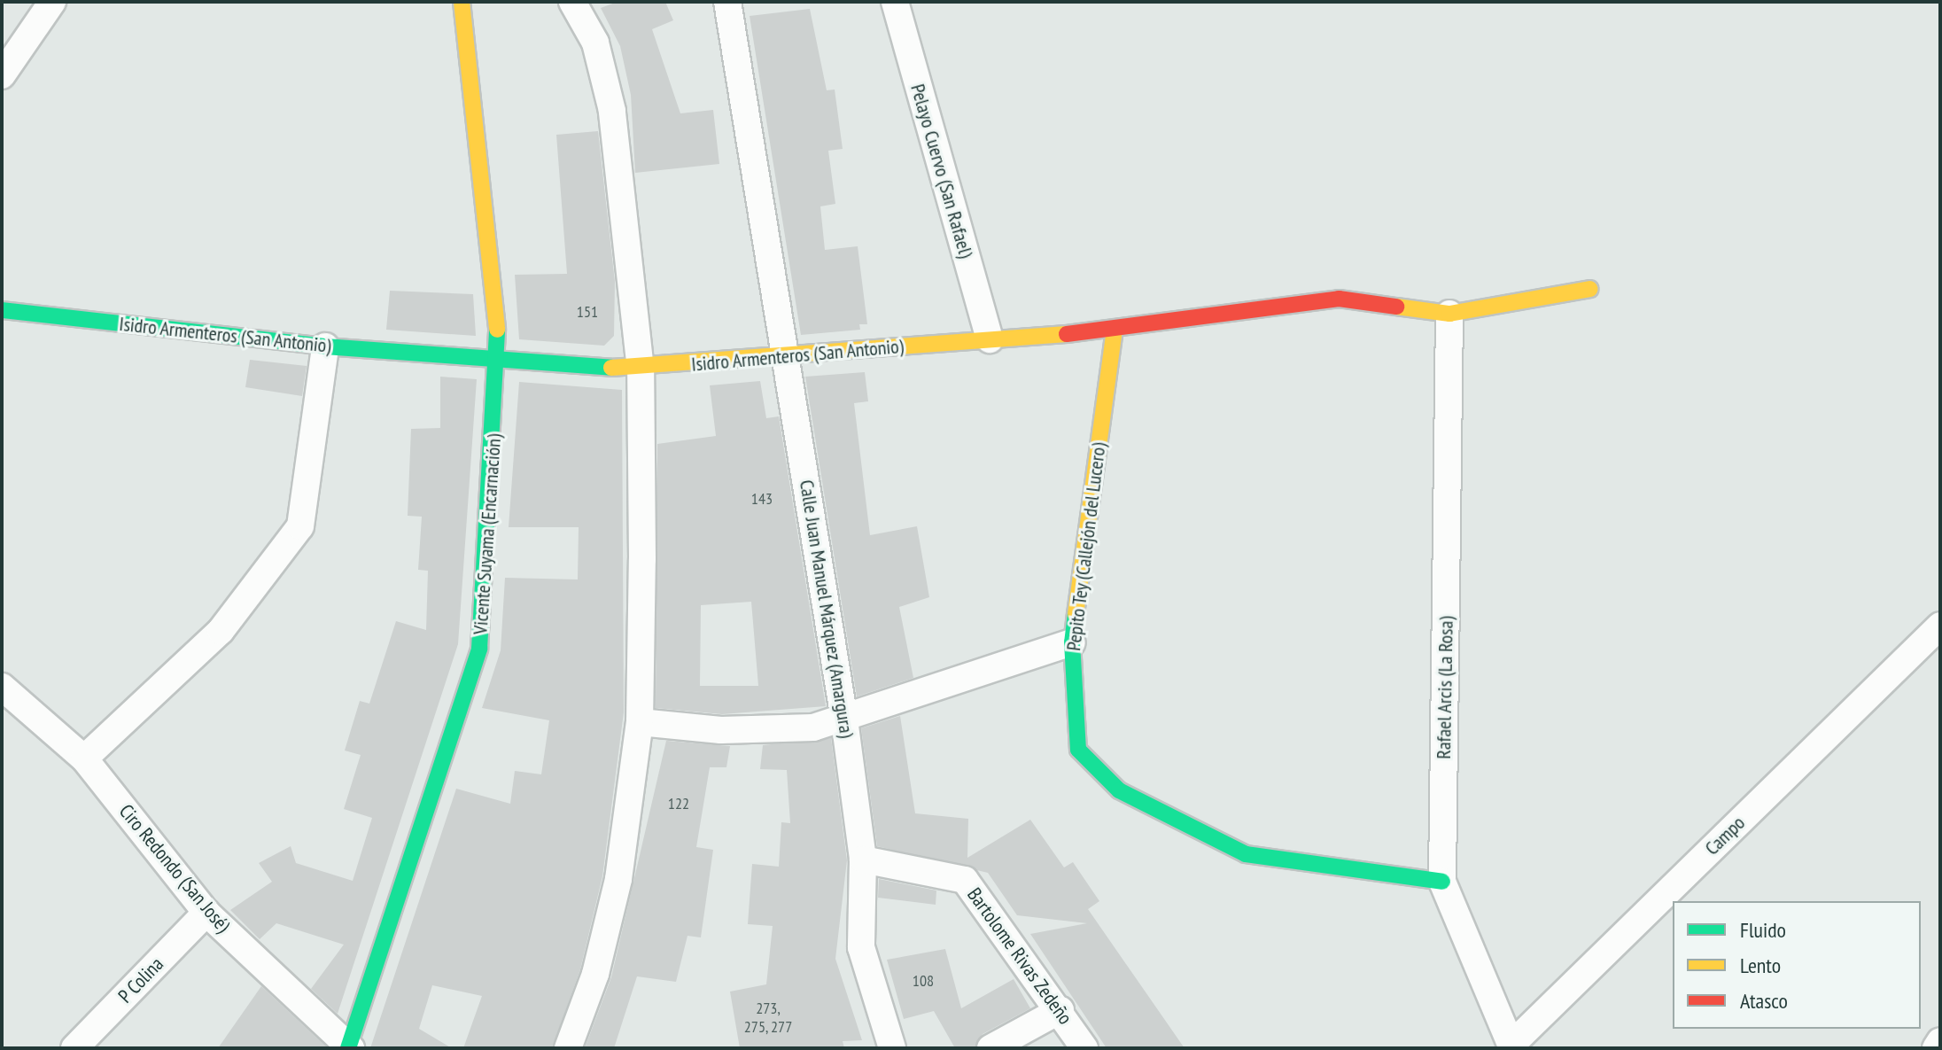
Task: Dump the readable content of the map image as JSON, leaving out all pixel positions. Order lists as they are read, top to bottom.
{
  "streets": {
    "street": [
      "Pelayo Cuervo (San Rafael)",
      "Isidro Armenteros (San Antonio)",
      "Vicente Suyama (Encarnación)",
      "Pepito Tey (Callejón del Lucero)",
      "Calle Juan Manuel Márquez (Amargura)",
      "Rafael Arcis (La Rosa)",
      "Campo",
      "Ciro Redondo (San José)",
      "Bartolome Rivas Zedeño",
      "P Colina"
    ]
  },
  "crossings": [
    ["Pelayo Cuervo (San Rafael)", "Isidro Armenteros (San Antonio)"],
    ["Isidro Armenteros (San Antonio)", "Vicente Suyama (Encarnación)"],
    ["Isidro Armenteros (San Antonio)", "Pepito Tey (Callejón del Lucero)"],
    ["Isidro Armenteros (San Antonio)", "Calle Juan Manuel Márquez (Amargura)"],
    ["Isidro Armenteros (San Antonio)", "Rafael Arcis (La Rosa)"],
    ["Vicente Suyama (Encarnación)", "Ciro Redondo (San José)"],
    ["Pepito Tey (Callejón del Lucero)", "Rafael Arcis (La Rosa)"],
    ["Calle Juan Manuel Márquez (Amargura)", "Bartolome Rivas Zedeño"],
    ["Rafael Arcis (La Rosa)", "Campo"],
    ["Ciro Redondo (San José)", "P Colina"]
  ],
  "house_numbers": [
    "151",
    "143",
    "122",
    "108",
    "273, 275, 277"
  ],
  "legend": ["Fluido", "Lento", "Atasco"]
}
